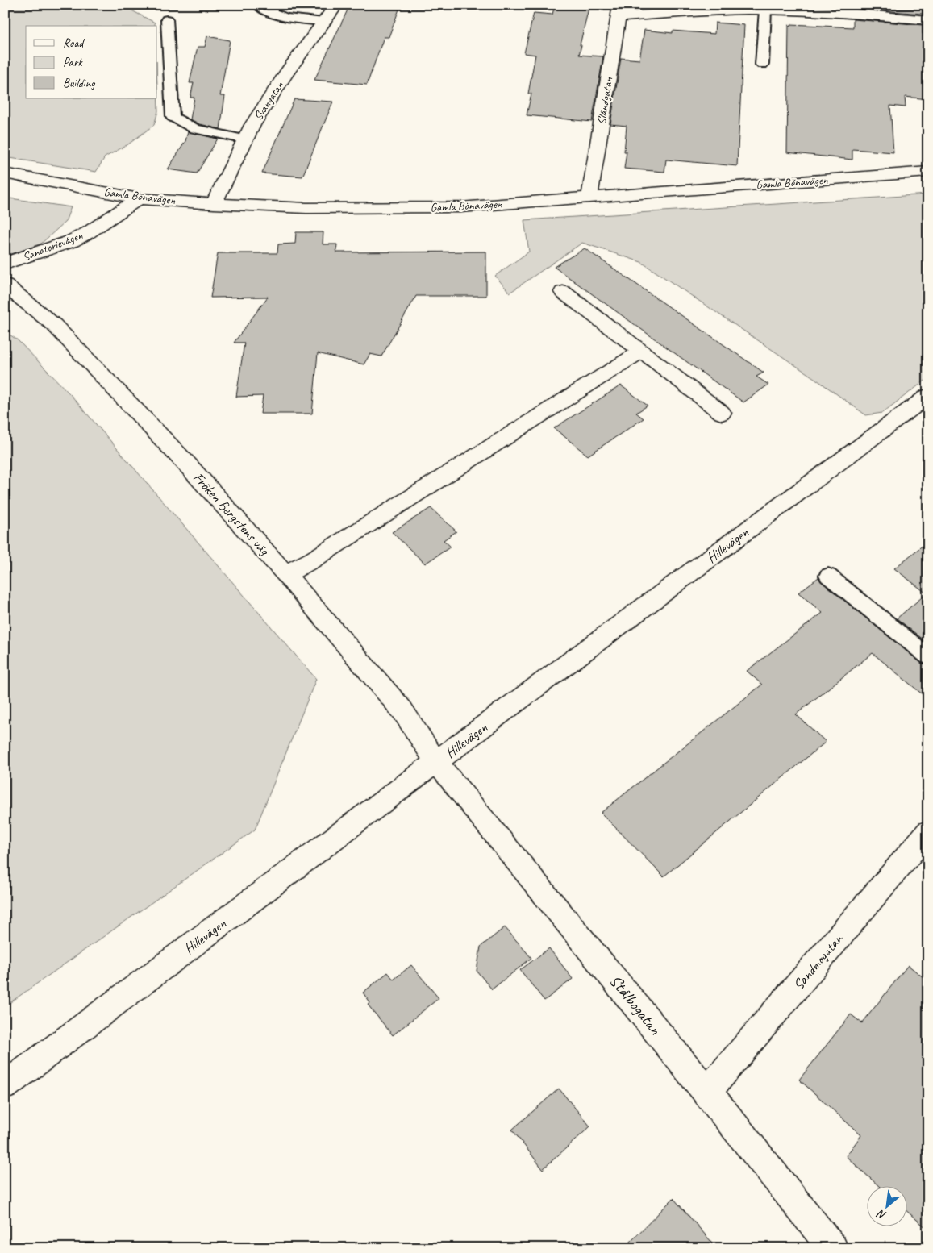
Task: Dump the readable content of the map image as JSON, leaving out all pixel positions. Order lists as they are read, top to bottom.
{
  "streets": {
    "street": [
      "Svangatan",
      "Sländgatan",
      "Gamla Bönavägen",
      "Sanatorievägen",
      "Fröken Bergstens väg",
      "Hillevägen",
      "Sandmogatan",
      "Stålbogatan"
    ]
  },
  "crossings": [
    ["Svangatan", "Gamla Bönavägen"],
    ["Sländgatan", "Gamla Bönavägen"],
    ["Gamla Bönavägen", "Sanatorievägen"],
    ["Fröken Bergstens väg", "Hillevägen"],
    ["Fröken Bergstens väg", "Stålbogatan"],
    ["Hillevägen", "Stålbogatan"],
    ["Sandmogatan", "Stålbogatan"]
  ],
  "legend": ["Road", "Park", "Building"],
  "north": "bottom left"
}
